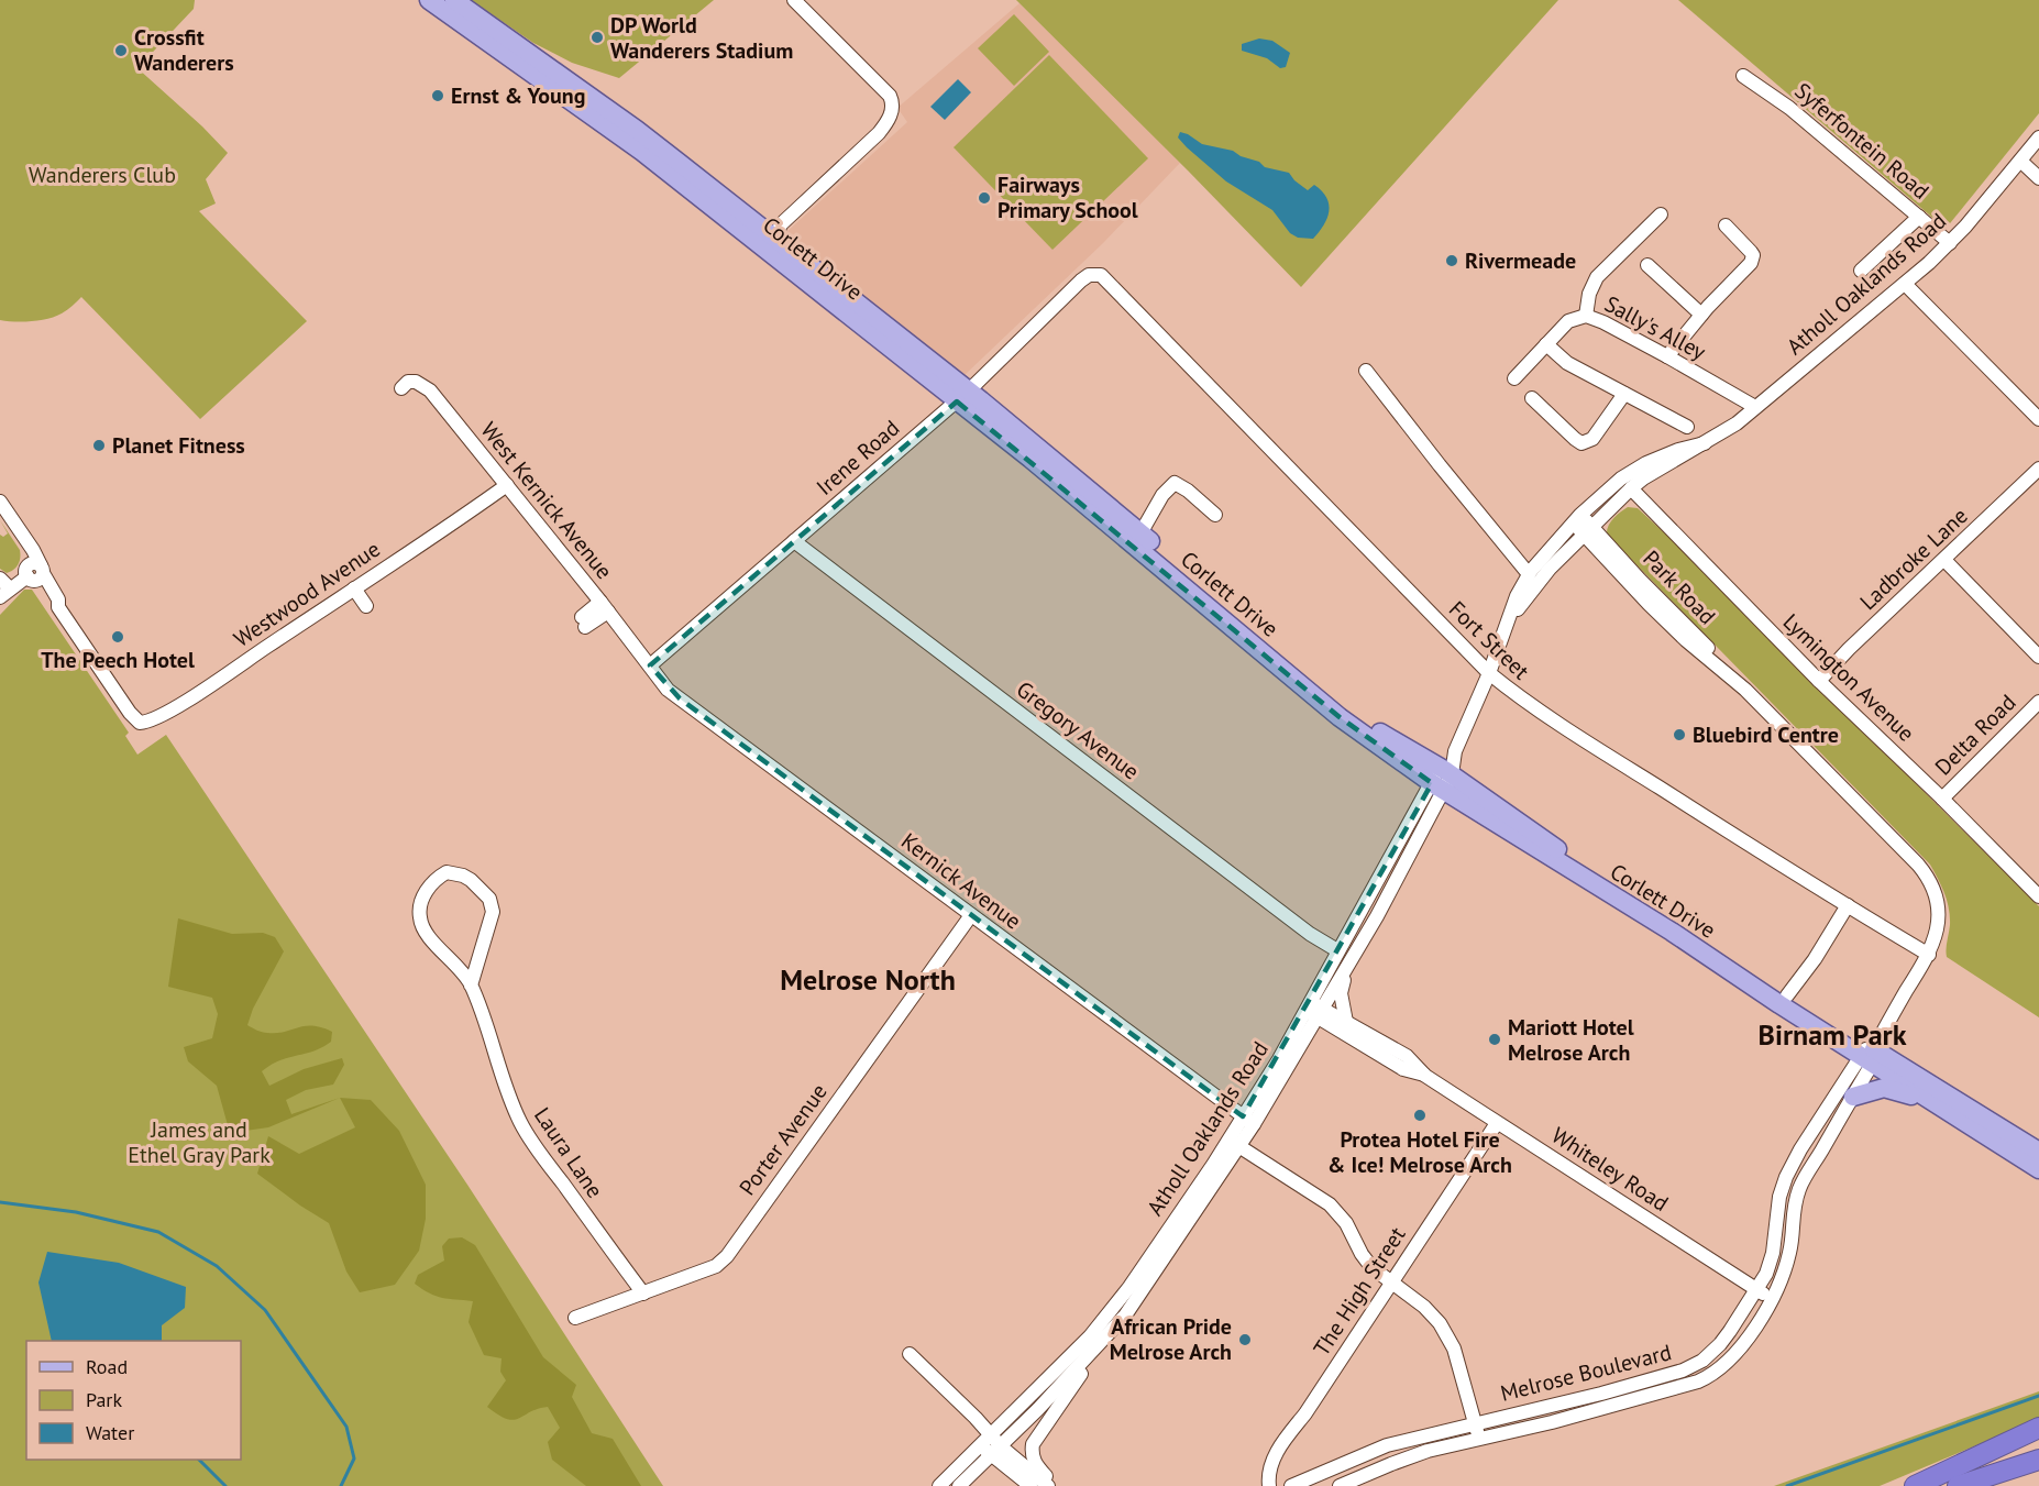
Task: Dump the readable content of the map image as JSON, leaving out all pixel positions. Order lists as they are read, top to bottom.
{
  "streets": {
    "main road": ["Corlett Drive"],
    "street": [
      "Syferfontein Road",
      "Atholl Oaklands Road",
      "Sally's Alley",
      "Irene Road",
      "West Kernick Avenue",
      "Ladbroke Lane",
      "Park Road",
      "Westwood Avenue",
      "Fort Street",
      "Lymington Avenue",
      "Gregory Avenue",
      "Delta Road",
      "Kernick Avenue",
      "Porter Avenue",
      "Laura Lane",
      "Whiteley Road",
      "The High Street",
      "Melrose Boulevard"
    ]
  },
  "crossings": [
    ["Syferfontein Road", "Atholl Oaklands Road"],
    ["Corlett Drive", "Atholl Oaklands Road"],
    ["Corlett Drive", "Irene Road"],
    ["Corlett Drive", "Park Road"],
    ["Corlett Drive", "Melrose Boulevard"],
    ["Atholl Oaklands Road", "Sally's Alley"],
    ["Atholl Oaklands Road", "Park Road"],
    ["Atholl Oaklands Road", "Fort Street"],
    ["Atholl Oaklands Road", "Lymington Avenue"],
    ["Atholl Oaklands Road", "Gregory Avenue"],
    ["Atholl Oaklands Road", "Kernick Avenue"],
    ["Atholl Oaklands Road", "Whiteley Road"],
    ["Irene Road", "West Kernick Avenue"],
    ["Irene Road", "Fort Street"],
    ["Irene Road", "Gregory Avenue"],
    ["Irene Road", "Kernick Avenue"],
    ["West Kernick Avenue", "Westwood Avenue"],
    ["West Kernick Avenue", "Kernick Avenue"],
    ["Ladbroke Lane", "Lymington Avenue"],
    ["Park Road", "Fort Street"],
    ["Park Road", "Melrose Boulevard"],
    ["Lymington Avenue", "Delta Road"],
    ["Kernick Avenue", "Porter Avenue"],
    ["Porter Avenue", "Laura Lane"],
    ["Whiteley Road", "The High Street"],
    ["Whiteley Road", "Melrose Boulevard"]
  ],
  "districts": ["Melrose North", "Birnam Park"],
  "parks": ["Wanderers Club", "James and Ethel Gray Park"],
  "places": [
    "DP World Wanderers Stadium",
    "Crossfit Wanderers",
    "Ernst & Young",
    "Fairways Primary School",
    "Rivermeade",
    "Planet Fitness",
    "The Peech Hotel",
    "Bluebird Centre",
    "Mariott Hotel Melrose Arch",
    "Protea Hotel Fire & Ice! Melrose Arch",
    "African Pride Melrose Arch"
  ],
  "legend": ["Road", "Park", "Water"]
}
